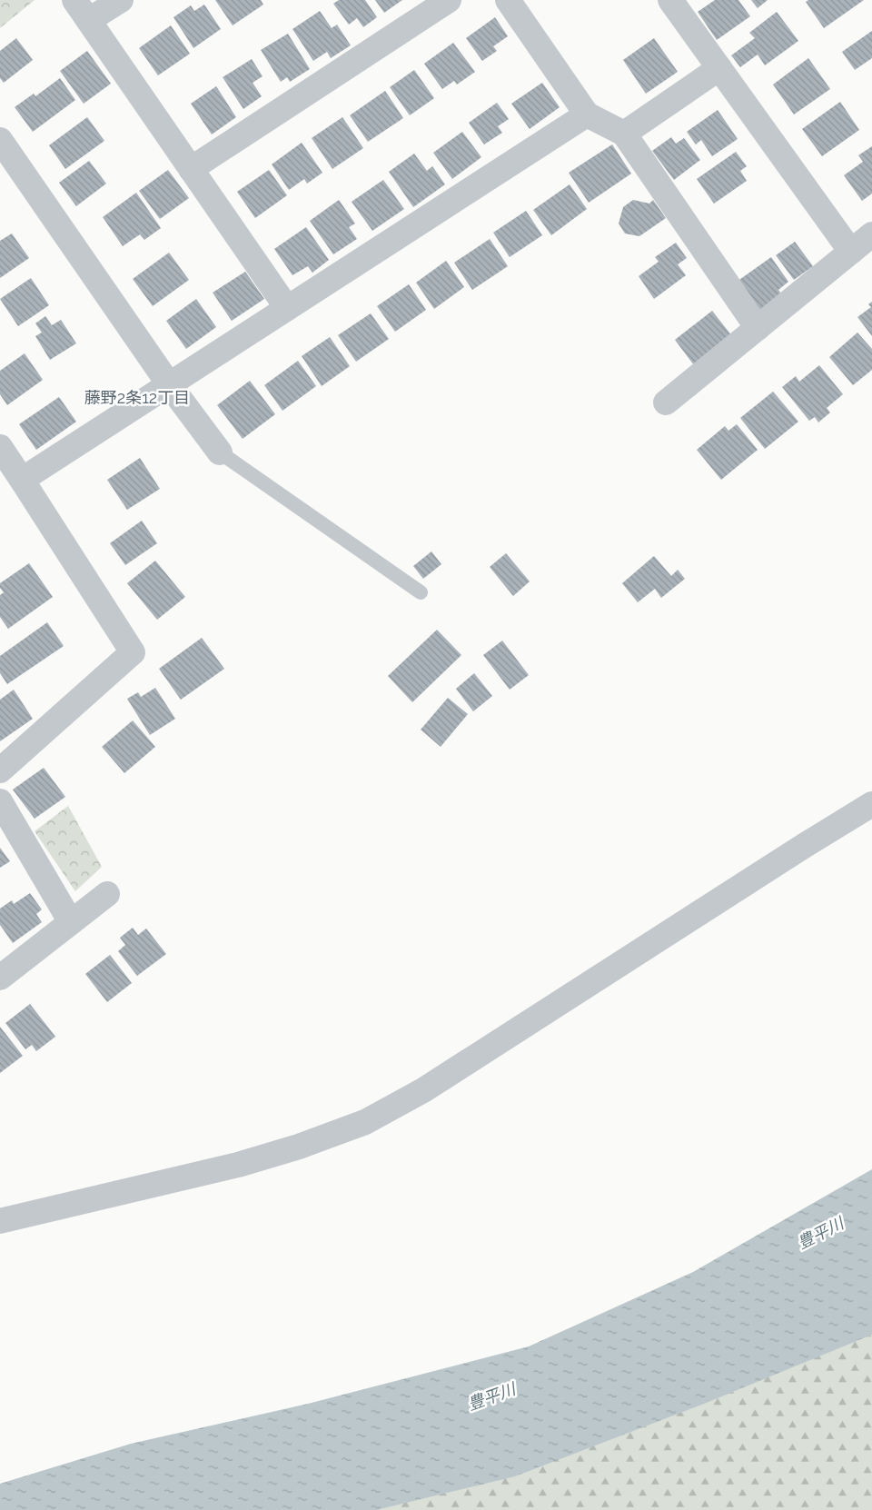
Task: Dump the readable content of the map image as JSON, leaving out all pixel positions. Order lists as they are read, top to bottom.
{
  "districts": ["藤野2条12丁目"],
  "water": ["豊平川"]
}
